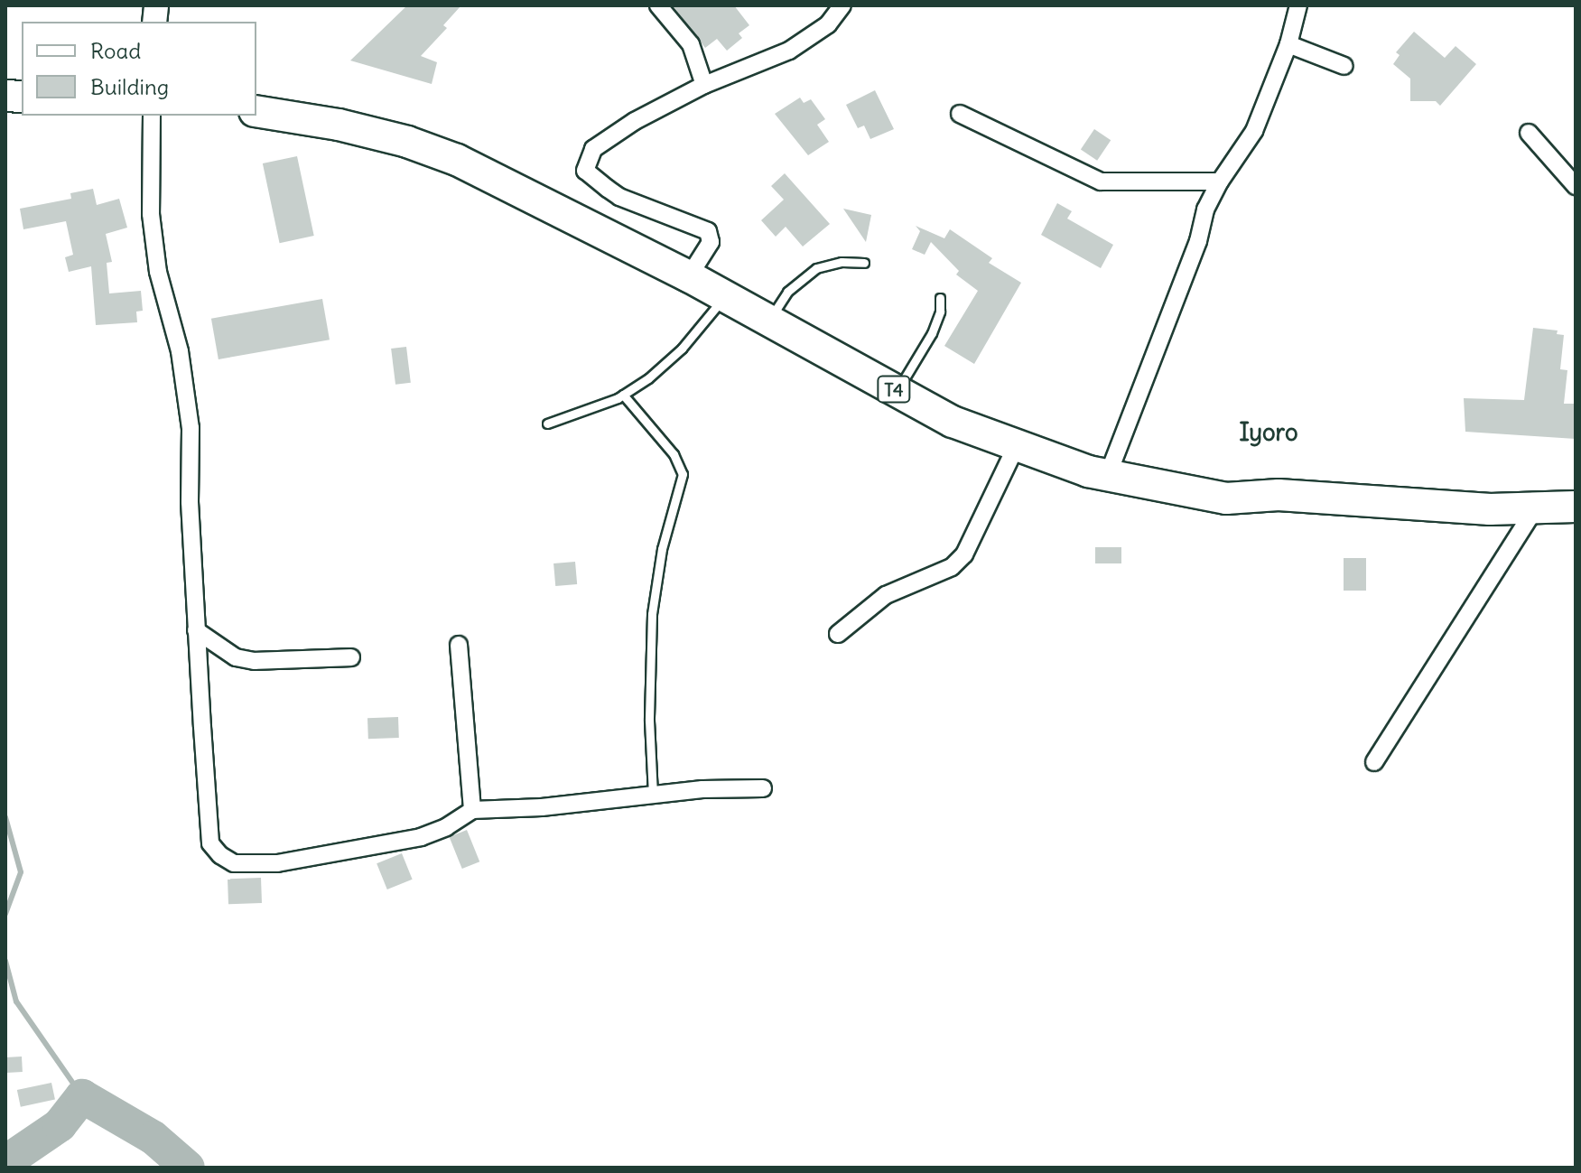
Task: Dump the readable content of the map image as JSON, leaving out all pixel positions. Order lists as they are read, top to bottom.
{
  "streets": {
    "highway": ["T4"]
  },
  "districts": ["Iyoro"],
  "legend": ["Road", "Building"]
}
